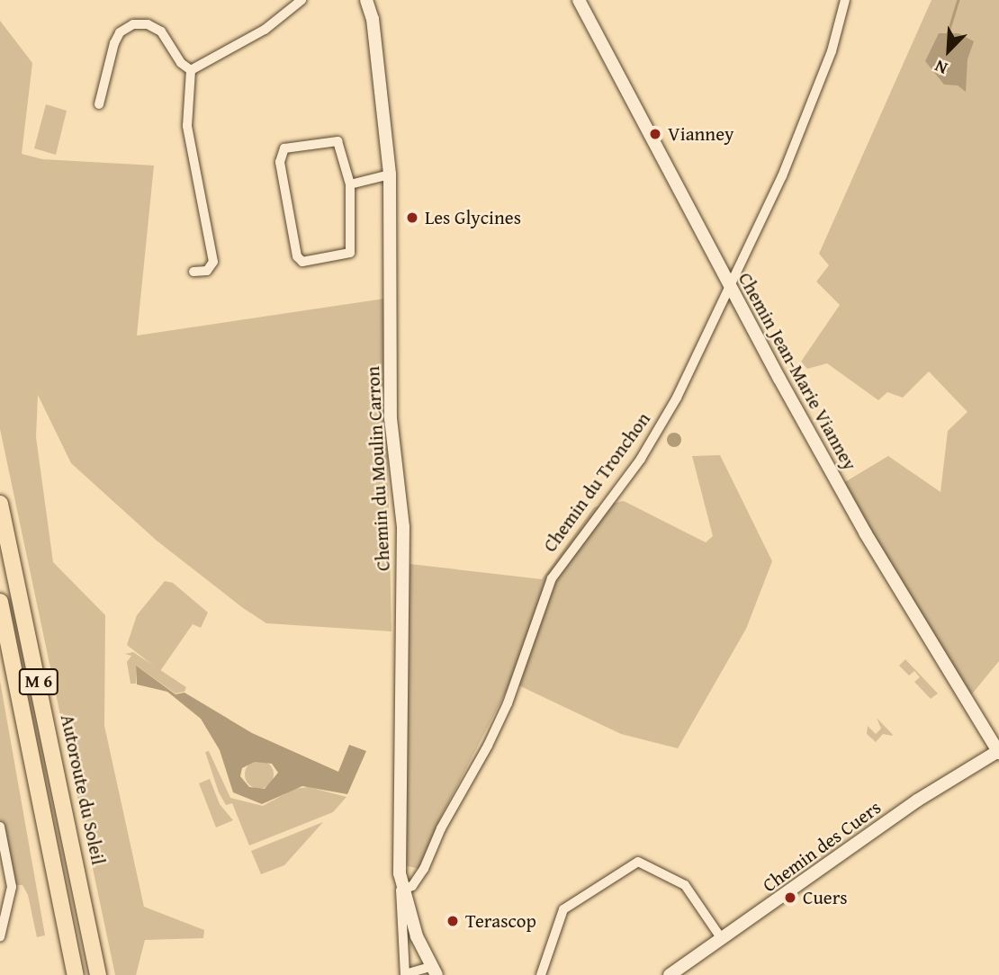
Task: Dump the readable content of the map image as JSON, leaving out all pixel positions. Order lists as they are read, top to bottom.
{
  "streets": {
    "highway": ["M 6", "Autoroute du Soleil"],
    "street": [
      "Chemin Jean-Marie Vianney",
      "Chemin du Moulin Carron",
      "Chemin du Tronchon",
      "Chemin des Cuers"
    ]
  },
  "crossings": [
    ["Chemin Jean-Marie Vianney", "Chemin du Tronchon"],
    ["Chemin Jean-Marie Vianney", "Chemin des Cuers"],
    ["Chemin du Moulin Carron", "Chemin du Tronchon"]
  ],
  "places": [
    "Vianney",
    "Les Glycines",
    "Cuers",
    "Terascop"
  ],
  "north": "bottom left"
}
